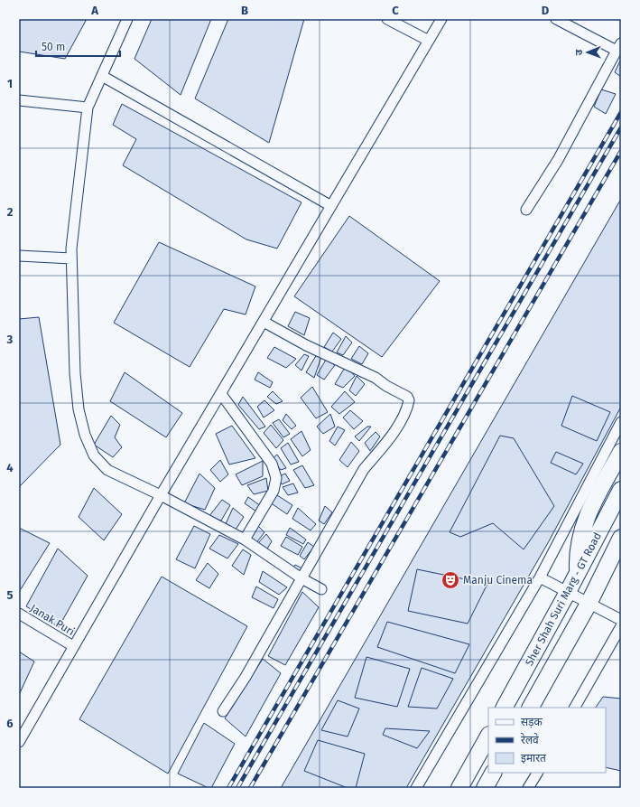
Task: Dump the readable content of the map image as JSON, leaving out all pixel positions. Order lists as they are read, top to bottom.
{
  "streets": {
    "main road": ["Sher Shah Suri Marg - GT Road"],
    "street": ["Janak Puri"]
  },
  "places": {
    "theatre": ["Manju Cinema"]
  },
  "legend": ["सड़क", "रेलवे", "इमारत"],
  "scale_bar": "50 m",
  "north": "left",
  "grid": {
    "columns": [
      "A",
      "B",
      "C",
      "D"
    ],
    "rows": [
      "1",
      "2",
      "3",
      "4",
      "5",
      "6"
    ]
  }
}
